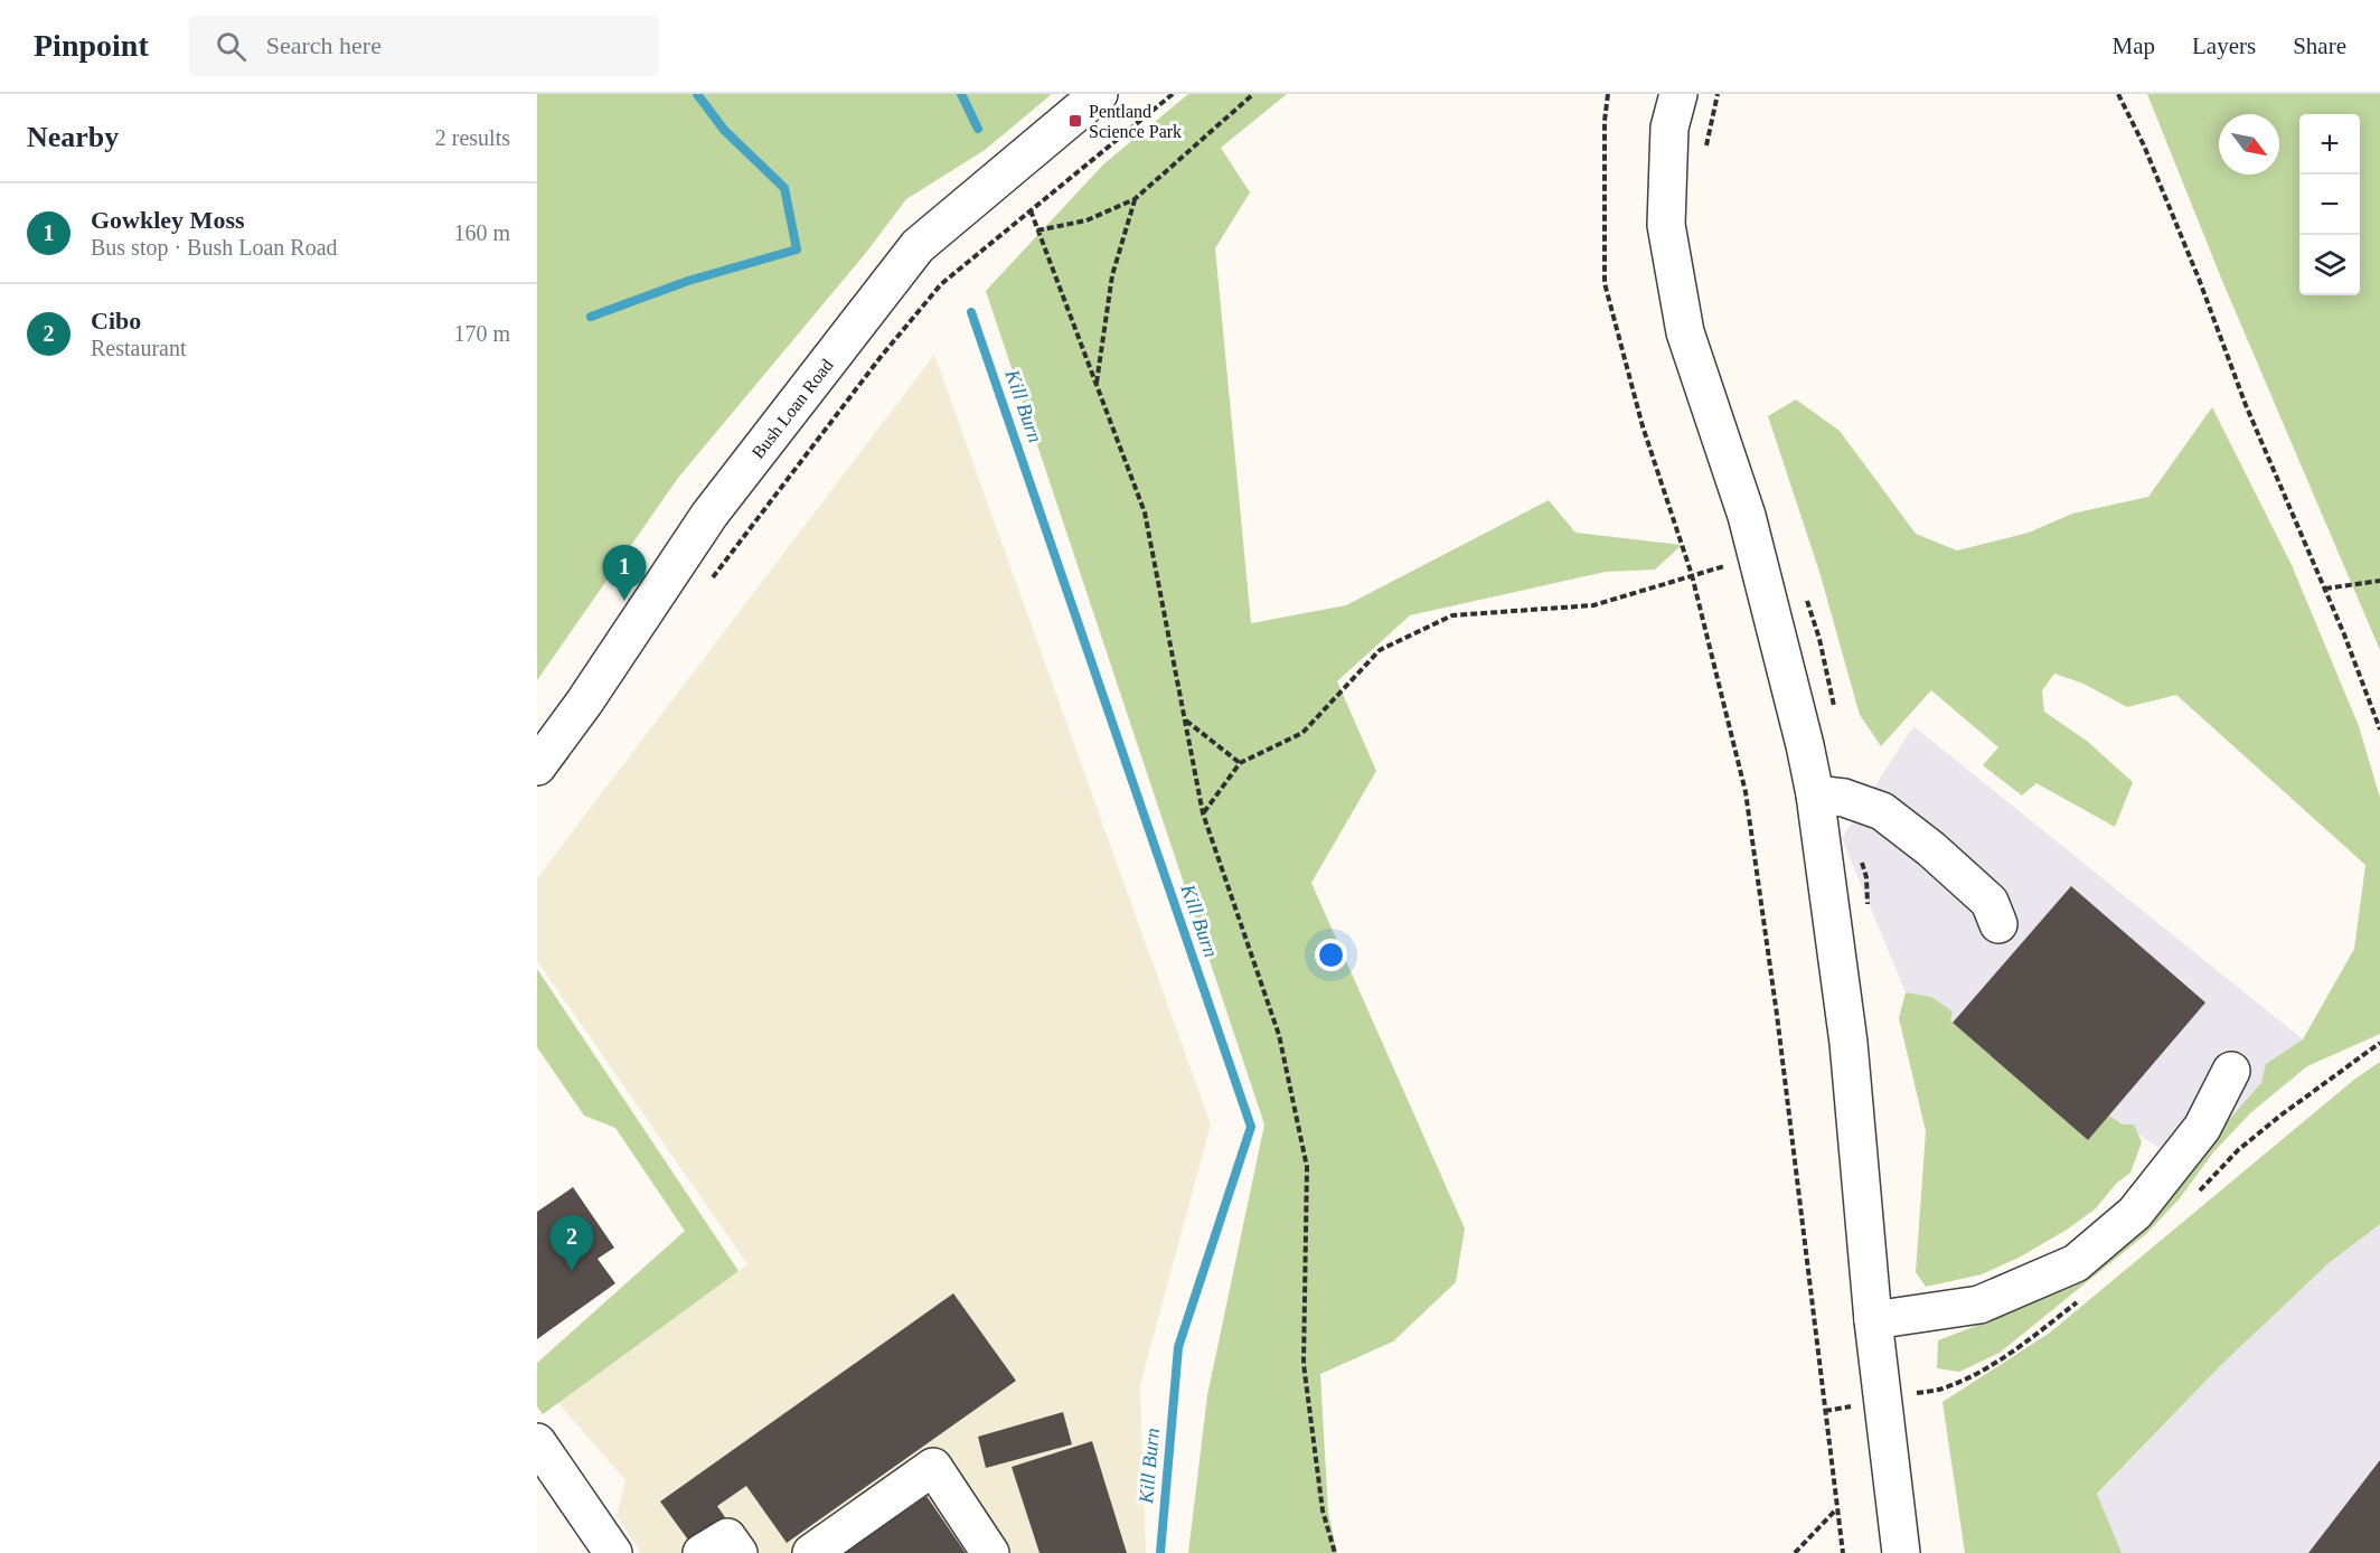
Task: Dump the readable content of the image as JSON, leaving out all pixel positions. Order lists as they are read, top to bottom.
{
  "streets": {
    "street": ["Bush Loan Road"]
  },
  "water": ["Kill Burn"],
  "places": {
    "transit": ["Pentland Science Park"]
  },
  "north": "bottom right",
  "page": {
    "header": "Pinpoint",
    "search": "Search here",
    "nav": ["Map", "Layers", "Share"],
    "heading": ["Nearby", "2 results"],
    "map_buttons": ["+", "−"],
    "list": [
      {
        "mark": "1",
        "name": "Gowkley Moss",
        "note": "Bus stop · Bush Loan Road",
        "value": "160 m"
      },
      {
        "mark": "2",
        "name": "Cibo",
        "note": "Restaurant",
        "value": "170 m"
      }
    ],
    "pins": ["1", "2"]
  }
}
